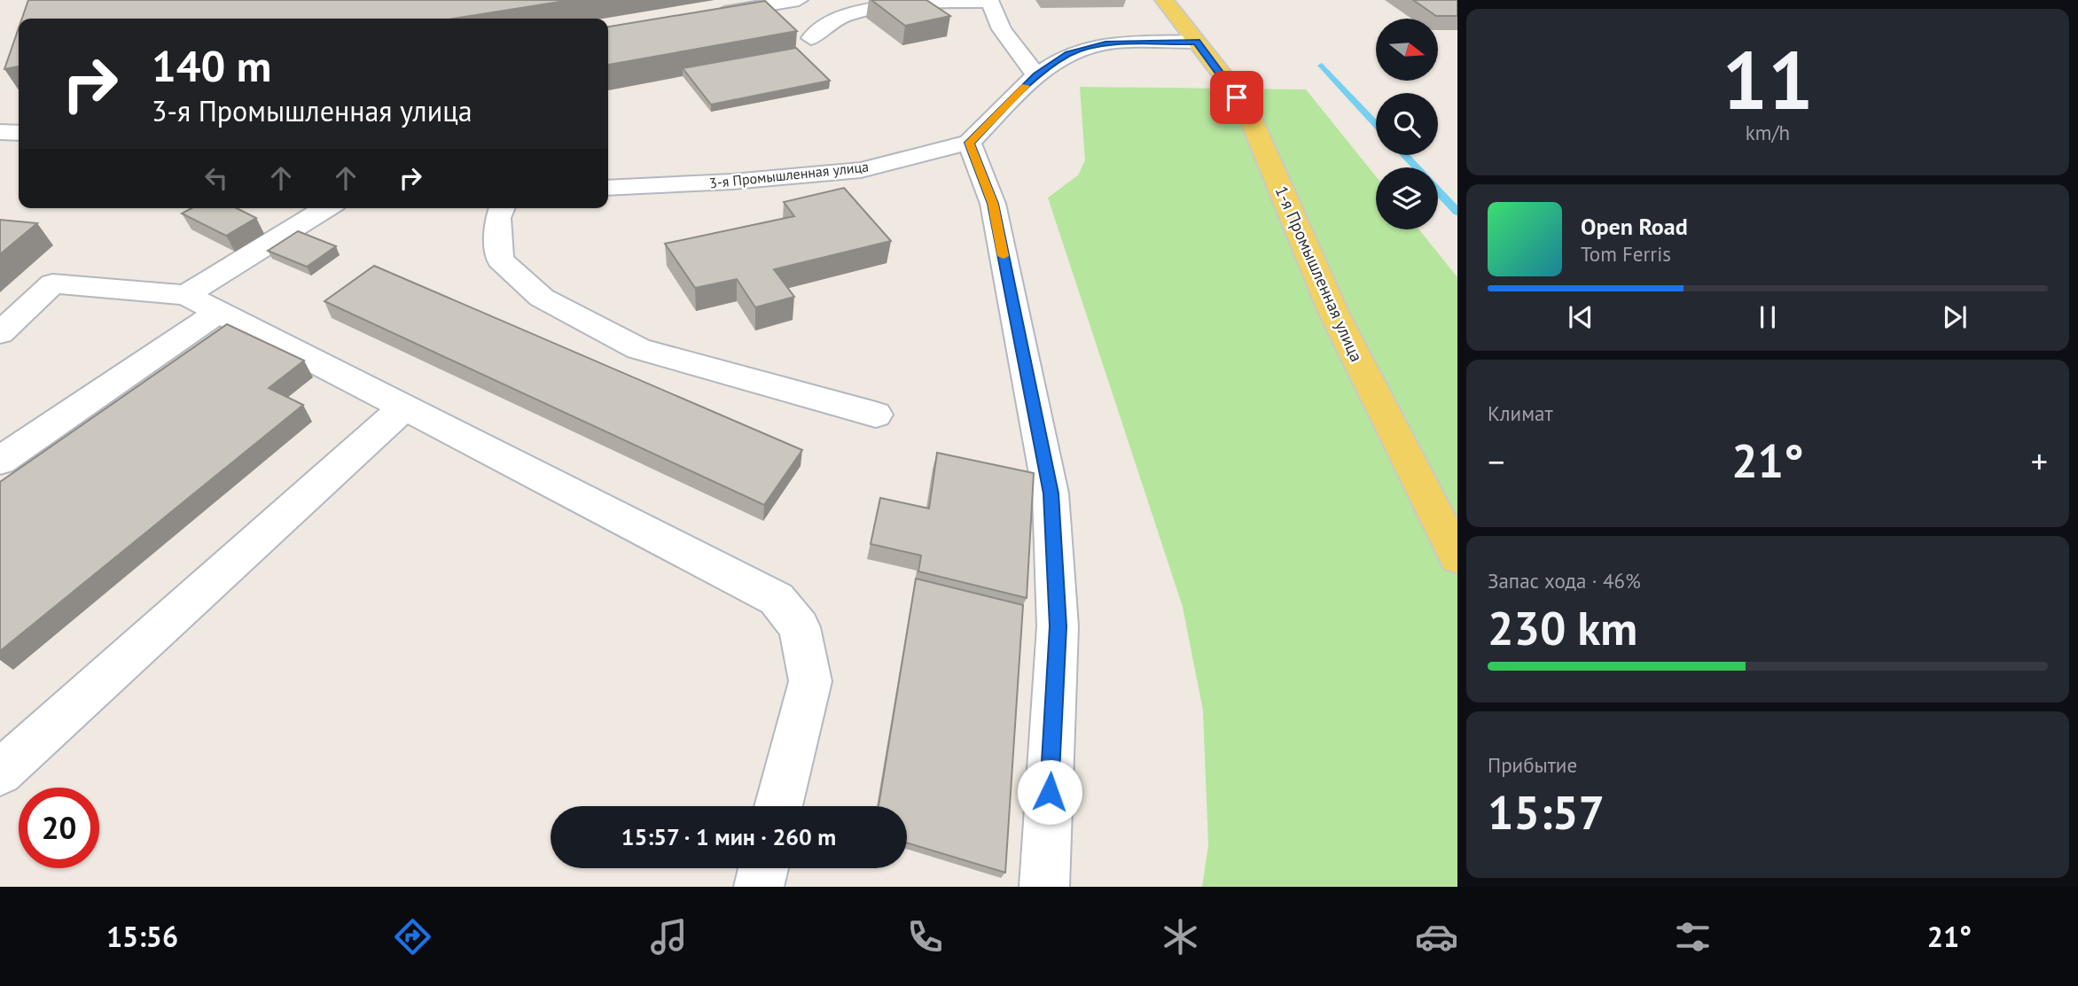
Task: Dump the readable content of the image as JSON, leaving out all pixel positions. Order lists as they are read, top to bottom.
{
  "streets": {
    "main road": ["1-я Промышленная улица"],
    "lane": ["3-я Промышленная улица"]
  },
  "north": "right",
  "page": {
    "tile": [
      ["11", "km/h"],
      "Климат",
      ["Запас хода · 46%", "230 km"],
      ["Прибытие", "15:57"]
    ],
    "turn": ["140 m", "3-я Промышленная улица"],
    "song": ["Open Road", "Tom Ferris"],
    "heat": ["−", "21°", "+"],
    "limit": "20",
    "trip": "15:57 · 1 мин · 260 m",
    "tabs": ["15:56", "21°"]
  }
}
